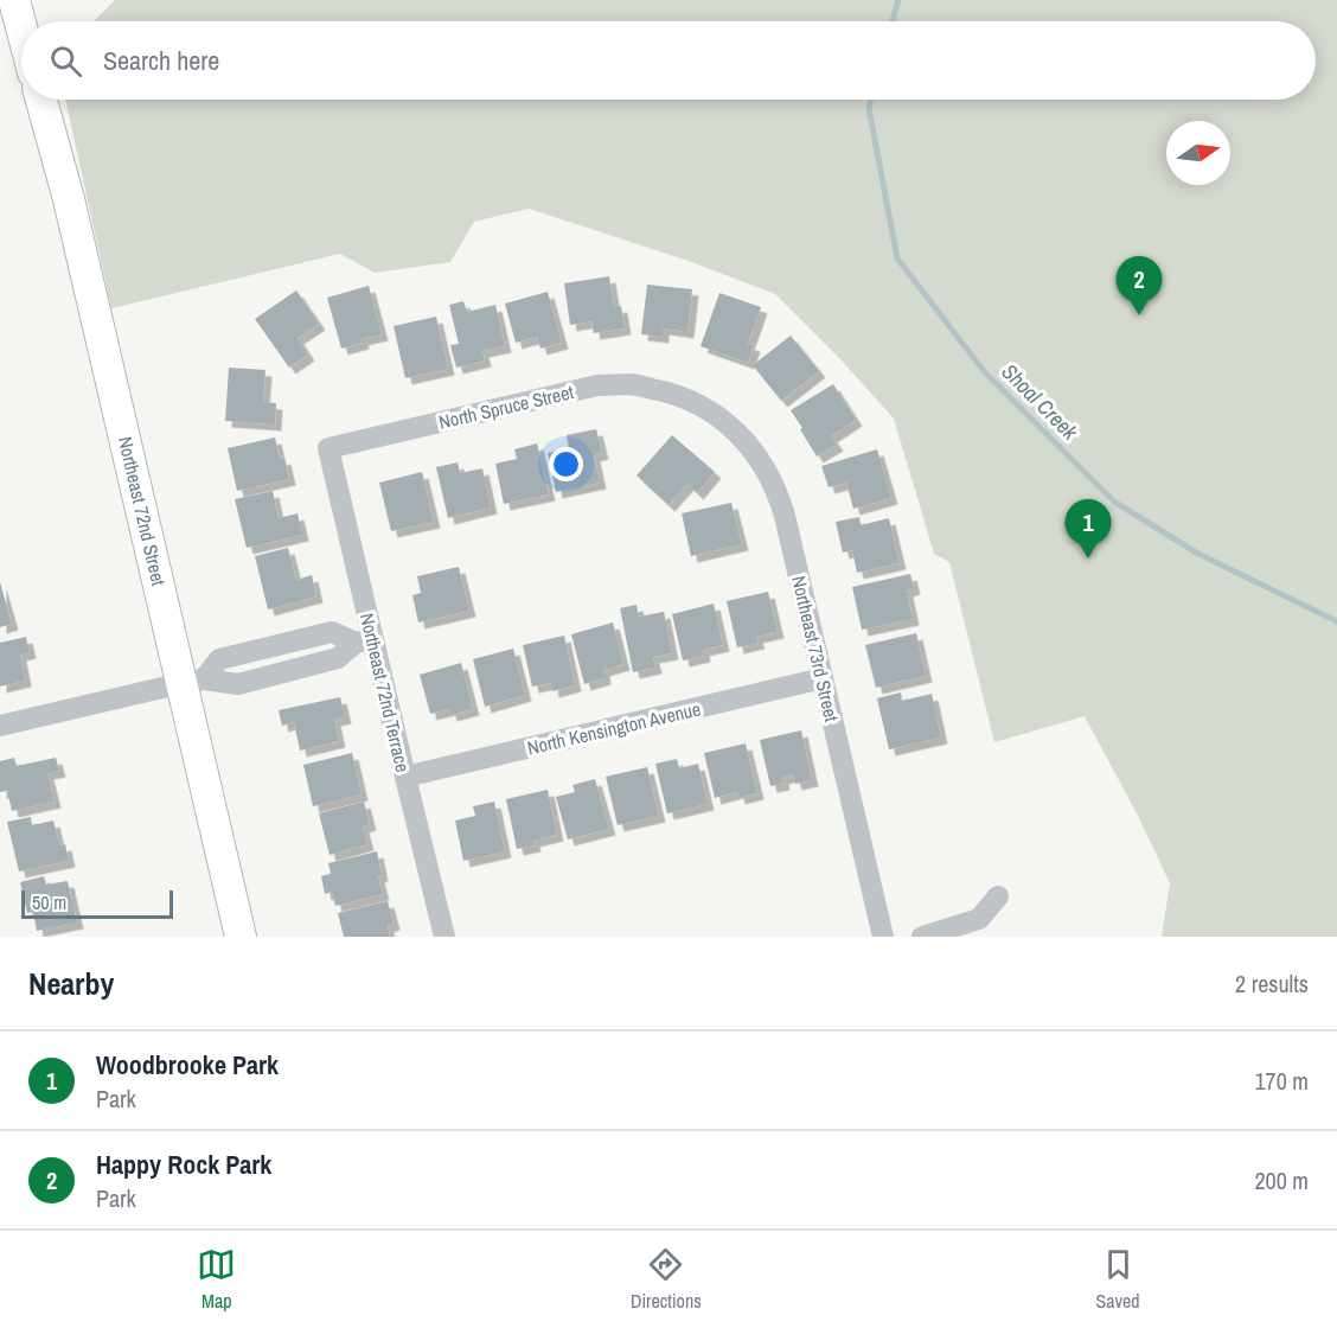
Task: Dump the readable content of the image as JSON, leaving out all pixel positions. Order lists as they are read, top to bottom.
{
  "streets": {
    "main road": ["Northeast 72nd Street"],
    "street": [
      "North Spruce Street",
      "Northeast 73rd Street",
      "Northeast 72nd Terrace",
      "North Kensington Avenue"
    ]
  },
  "crossings": [
    ["North Spruce Street", "Northeast 73rd Street"],
    ["North Spruce Street", "Northeast 72nd Terrace"],
    ["Northeast 73rd Street", "North Kensington Avenue"],
    ["Northeast 72nd Terrace", "North Kensington Avenue"]
  ],
  "water": ["Shoal Creek"],
  "scale_bar": "50 m",
  "north": "right",
  "page": {
    "search": "Search here",
    "pins": ["2", "1"],
    "scale": "50 m",
    "heading": ["Nearby", "2 results"],
    "list": [
      {
        "mark": "1",
        "name": "Woodbrooke Park",
        "note": "Park",
        "value": "170 m"
      },
      {
        "mark": "2",
        "name": "Happy Rock Park",
        "note": "Park",
        "value": "200 m"
      }
    ],
    "nav": ["Map", "Directions", "Saved"]
  }
}
